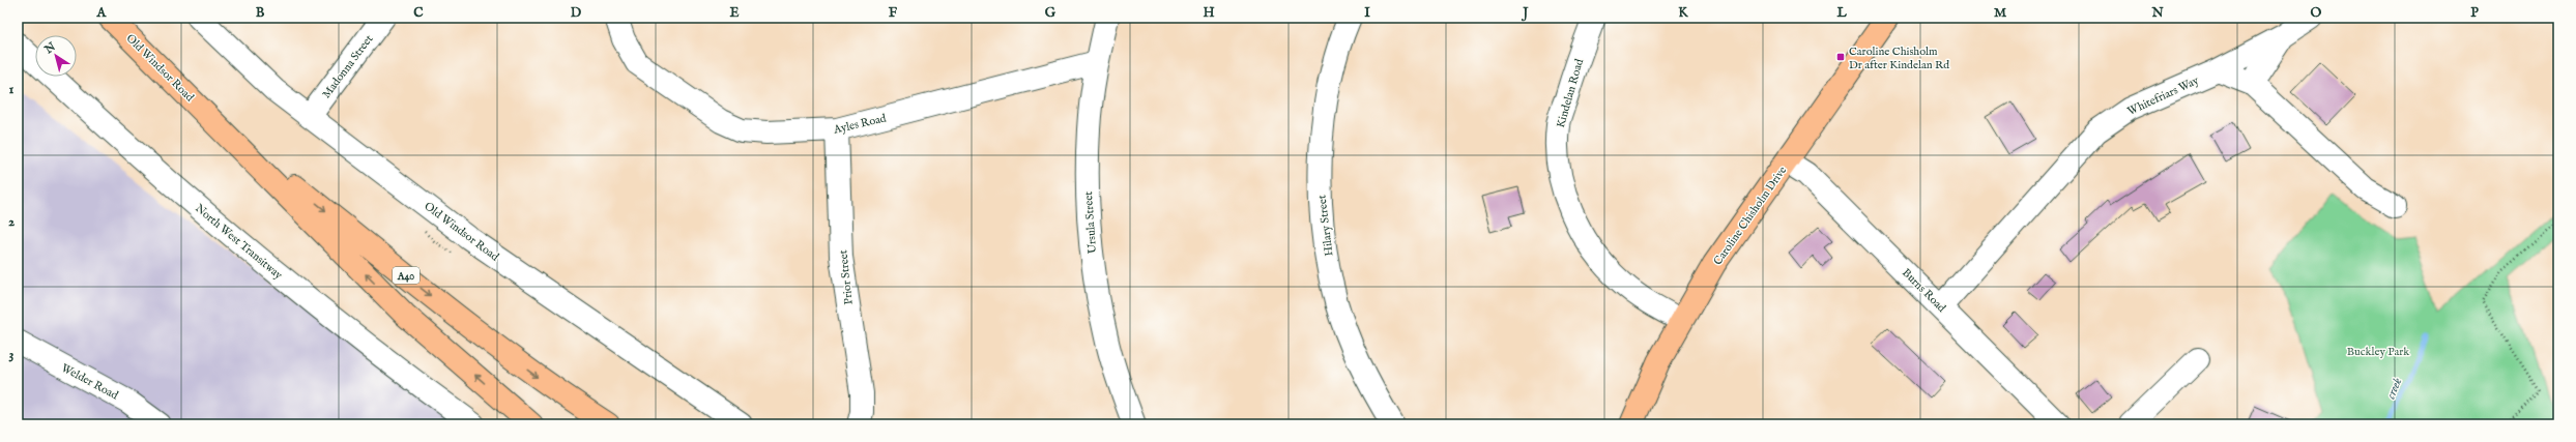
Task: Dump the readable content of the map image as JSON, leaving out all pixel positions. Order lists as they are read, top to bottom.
{
  "streets": {
    "main road": ["Old Windsor Road", "Caroline Chisholm Drive", "A40"],
    "street": [
      "Madonna Street",
      "Kindelan Road",
      "Whitefriars Way",
      "Ayles Road",
      "Ursula Street",
      "Hilary Street",
      "North West Transitway",
      "Prior Street",
      "Burns Road",
      "Welder Road"
    ]
  },
  "crossings": [
    ["Madonna Street", "Old Windsor Road"],
    ["Kindelan Road", "Caroline Chisholm Drive"],
    ["Whitefriars Way", "Burns Road"],
    ["Ayles Road", "Ursula Street"],
    ["Ayles Road", "Prior Street"],
    ["Caroline Chisholm Drive", "Burns Road"]
  ],
  "water": ["creek"],
  "parks": ["Buckley Park"],
  "places": {
    "transit": ["Caroline Chisholm Dr after Kindelan Rd"]
  },
  "north": "top left",
  "grid": {
    "columns": [
      "A",
      "B",
      "C",
      "D",
      "E",
      "F",
      "G",
      "H",
      "I",
      "J",
      "K",
      "L",
      "M",
      "N",
      "O",
      "P"
    ],
    "rows": ["1", "2", "3"]
  }
}
